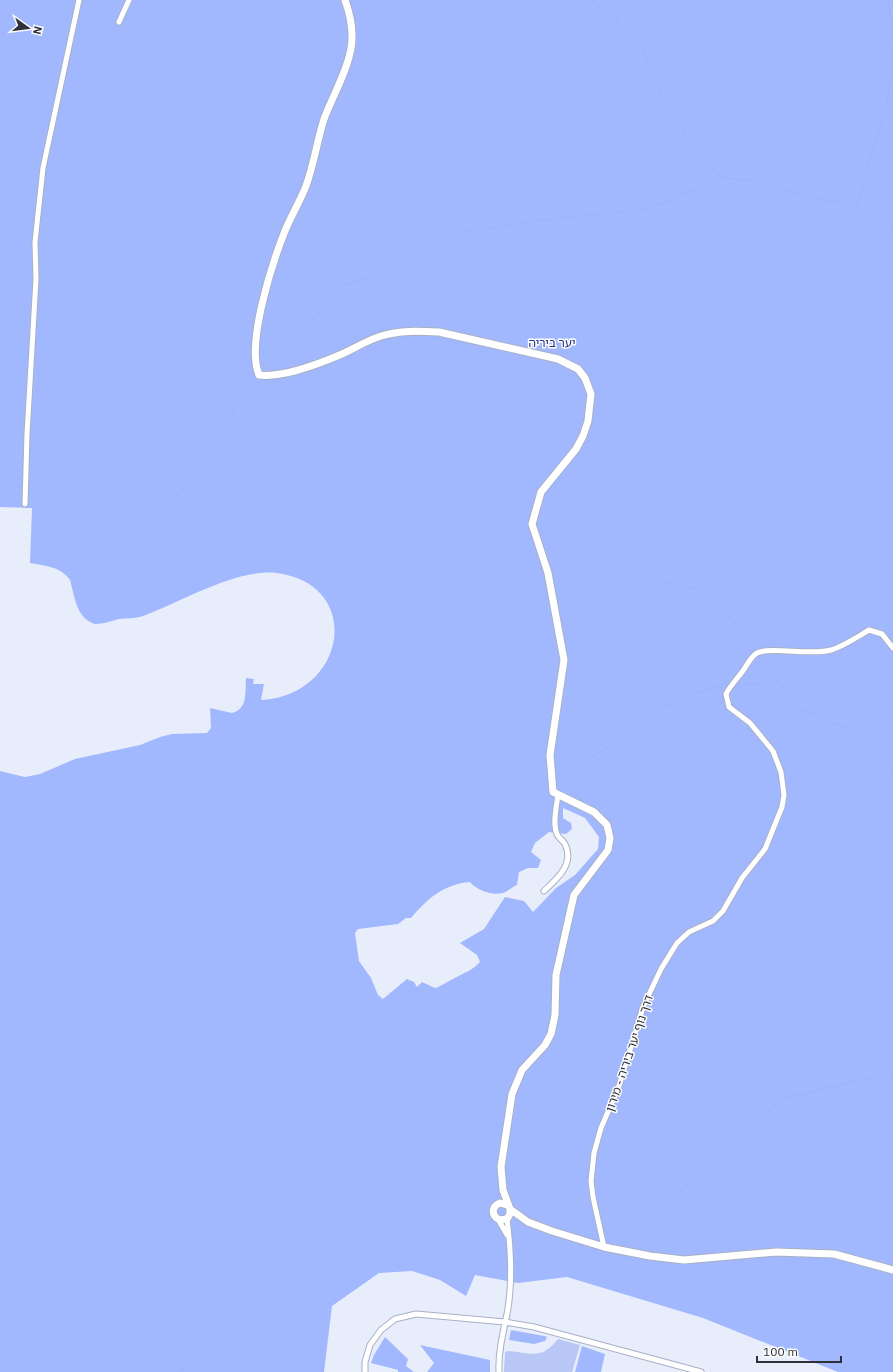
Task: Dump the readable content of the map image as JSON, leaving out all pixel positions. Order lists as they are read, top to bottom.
{
  "streets": {
    "street": ["דרך נוף יער ביריה - מירון"]
  },
  "parks": ["יער ביריה"],
  "scale_bar": "100 m",
  "north": "right"
}
